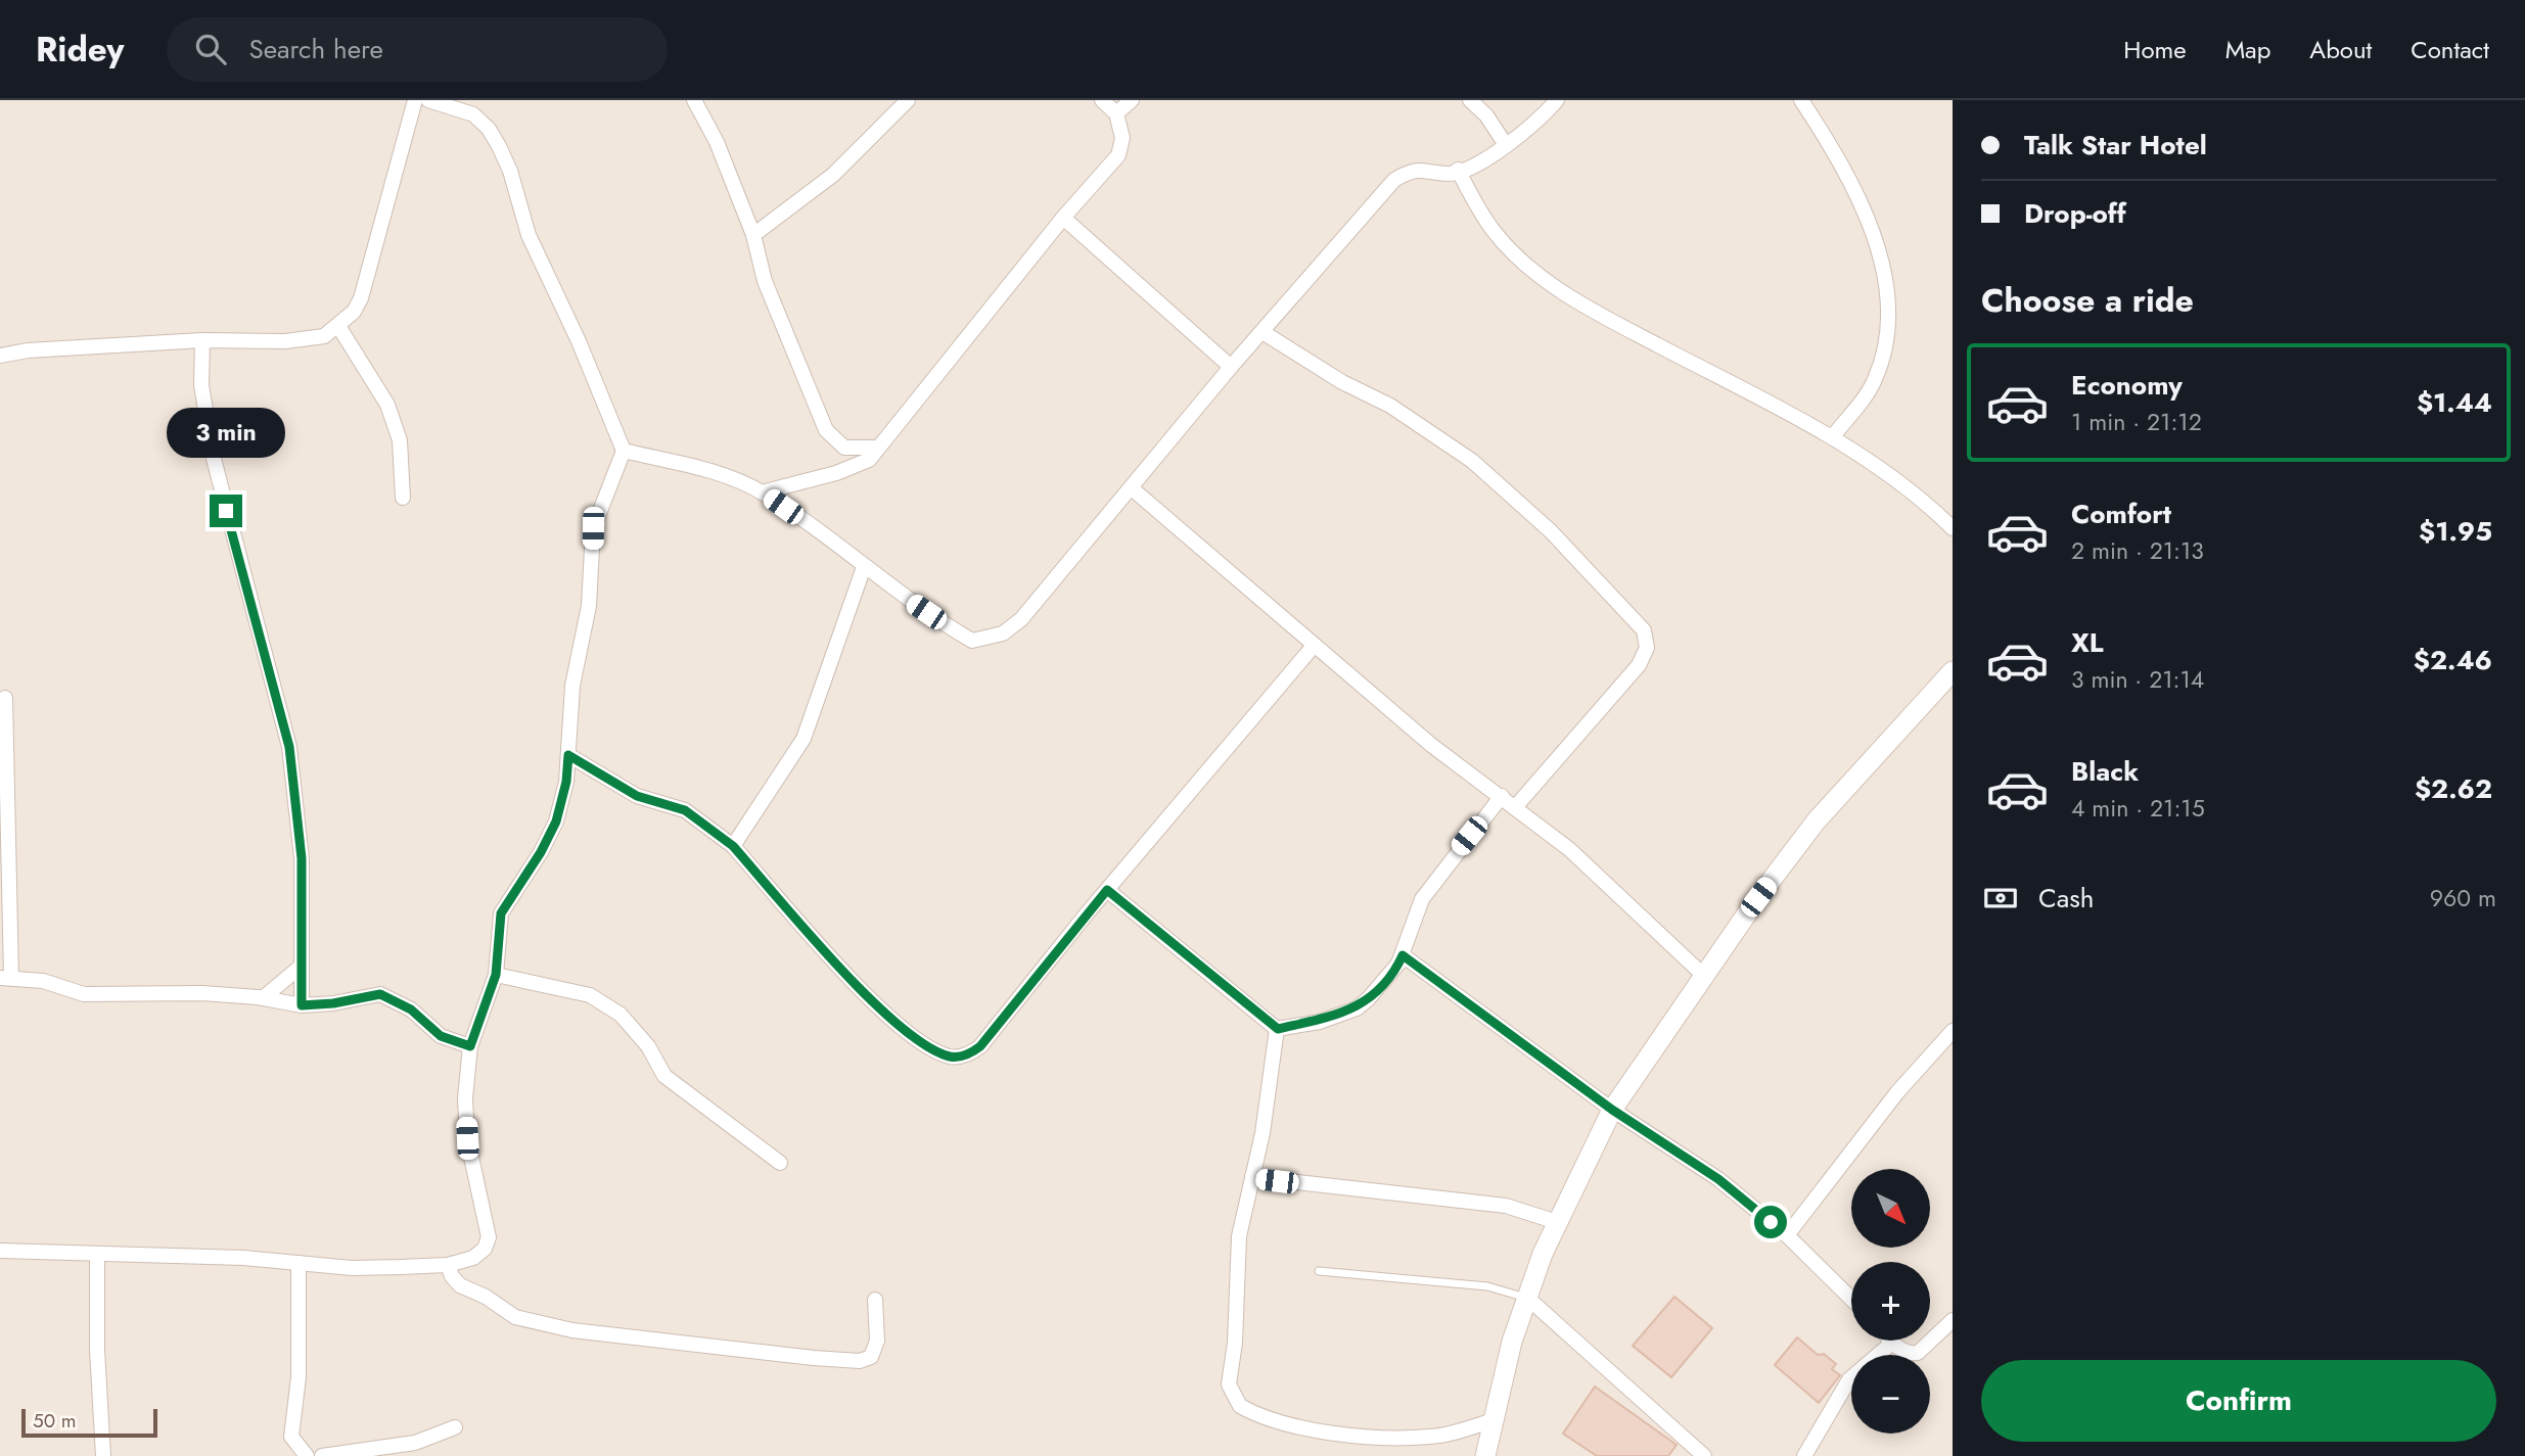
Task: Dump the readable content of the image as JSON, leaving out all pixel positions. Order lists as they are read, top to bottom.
{
  "scale_bar": "50 m",
  "north": "bottom right",
  "page": {
    "header": "Ridey",
    "search": "Search here",
    "nav": [
      "Home",
      "Map",
      "About",
      "Contact"
    ],
    "banner": ["Talk Star Hotel", "Drop-off"],
    "heading": "Choose a ride",
    "list": [
      {
        "name": "Economy",
        "note": "1 min · 21:12",
        "value": "$1.44"
      },
      {
        "name": "Comfort",
        "note": "2 min · 21:13",
        "value": "$1.95"
      },
      {
        "name": "XL",
        "note": "3 min · 21:14",
        "value": "$2.46"
      },
      {
        "name": "Black",
        "note": "4 min · 21:15",
        "value": "$2.62"
      }
    ],
    "bubble": "3 min",
    "pay": ["Cash", "960 m"],
    "map_buttons": ["+", "−"],
    "buttons": "Confirm",
    "scale": "50 m"
  }
}
